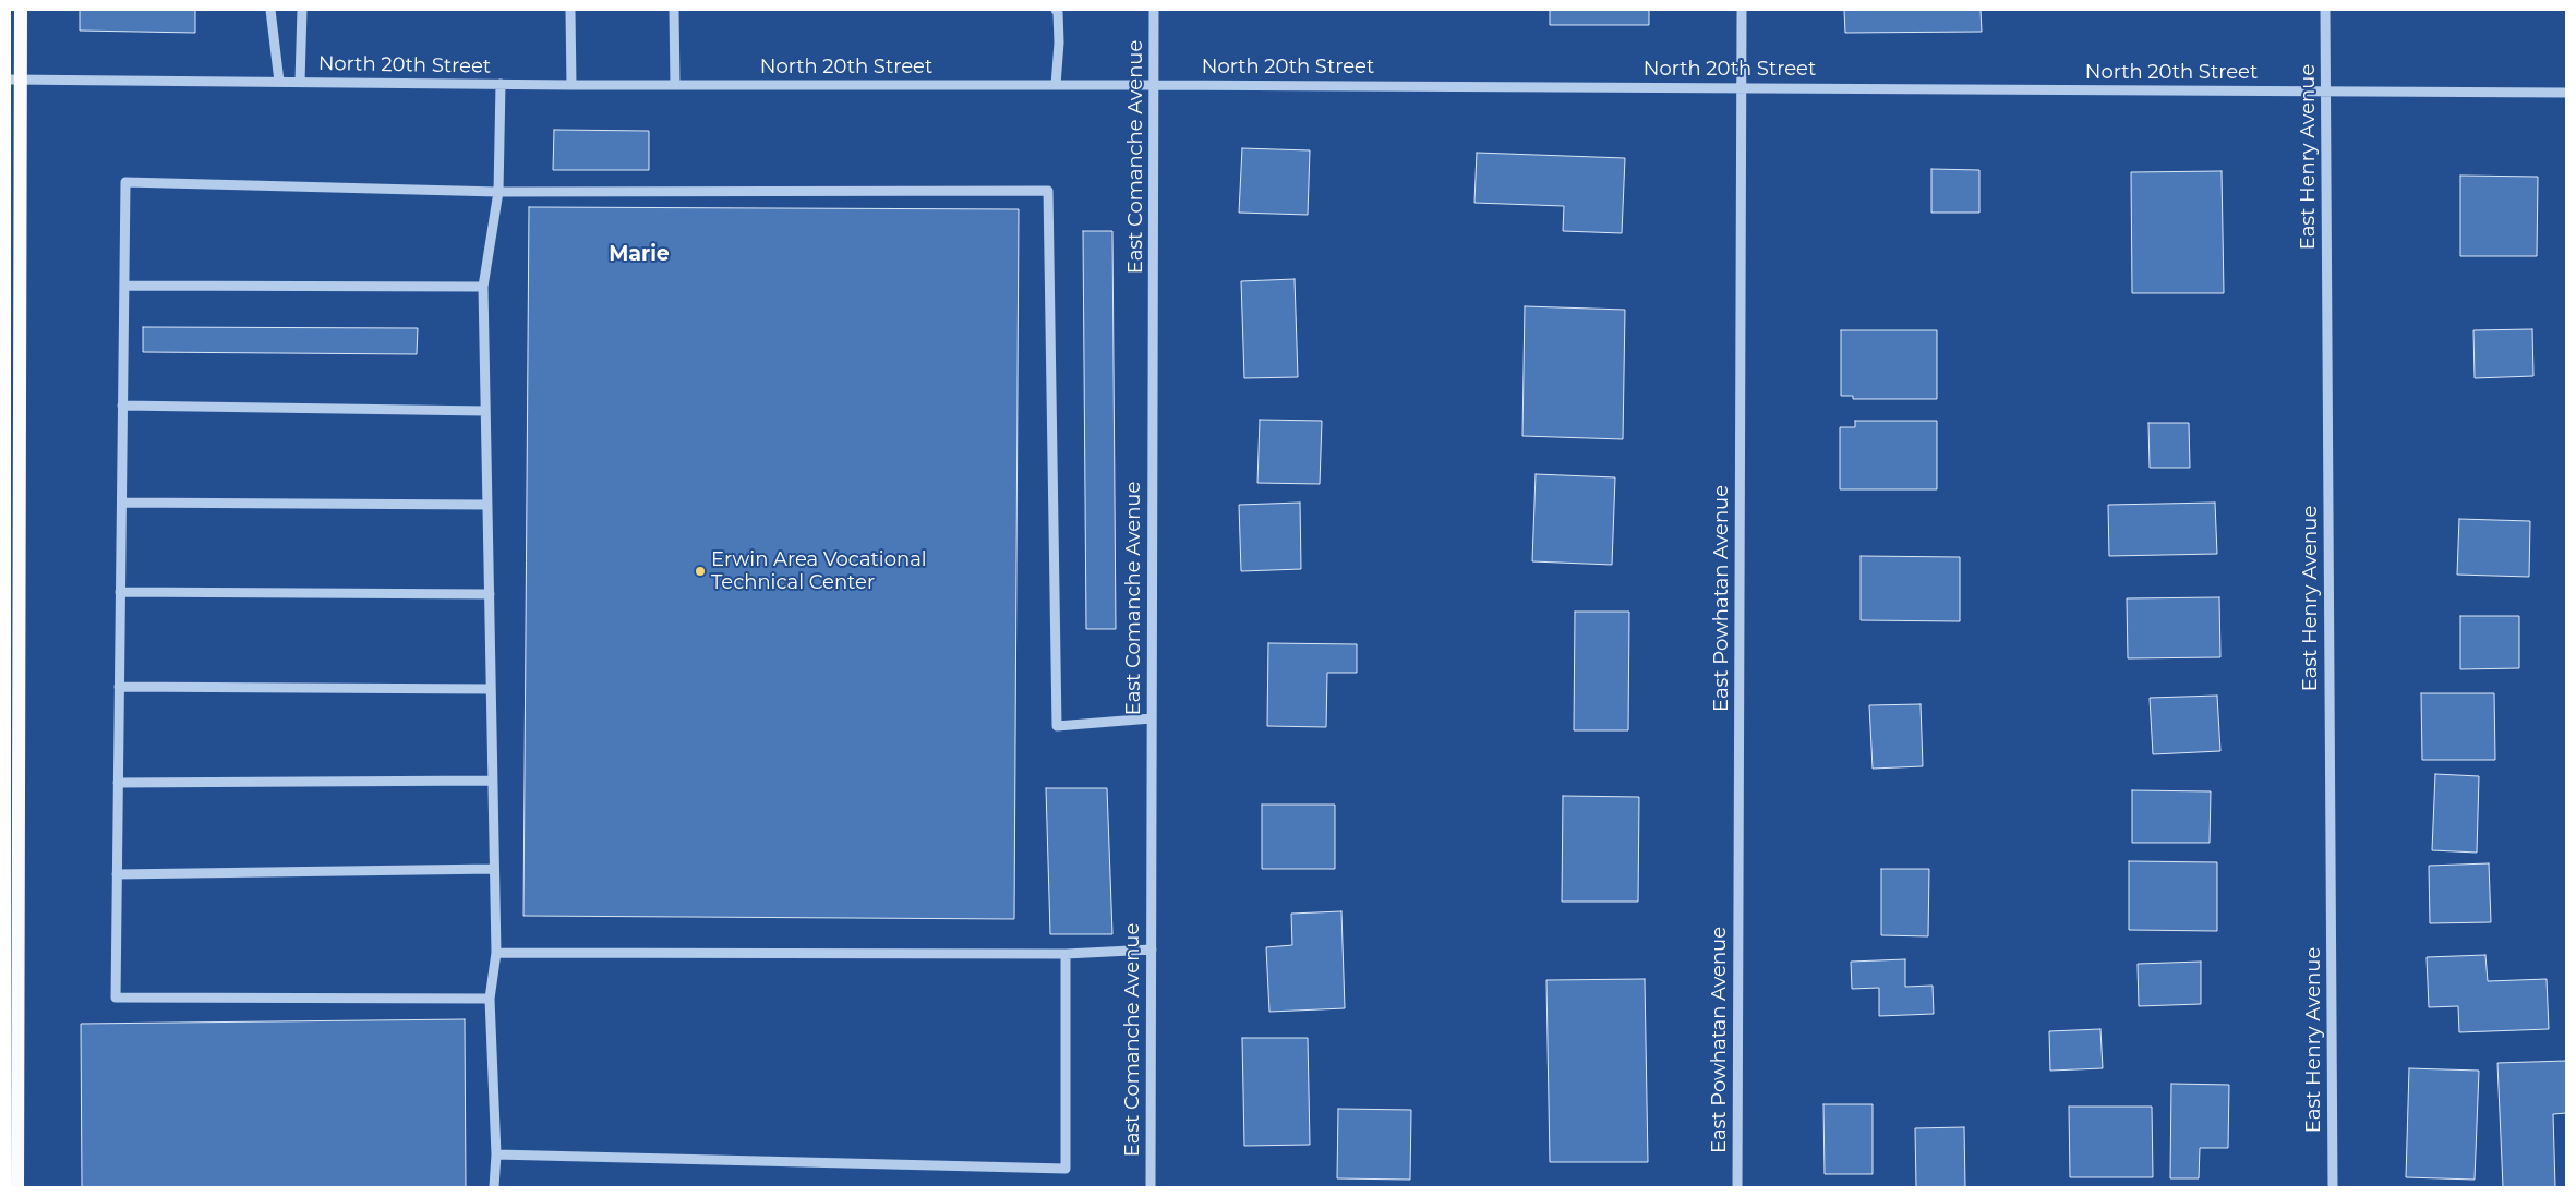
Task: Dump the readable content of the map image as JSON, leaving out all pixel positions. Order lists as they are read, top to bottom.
{
  "streets": {
    "street": [
      "North 20th Street",
      "East Comanche Avenue",
      "East Henry Avenue",
      "East Powhatan Avenue"
    ]
  },
  "crossings": [
    ["North 20th Street", "East Comanche Avenue"],
    ["North 20th Street", "East Henry Avenue"],
    ["North 20th Street", "East Powhatan Avenue"]
  ],
  "districts": ["Marie"],
  "places": ["Erwin Area Vocational Technical Center"]
}
